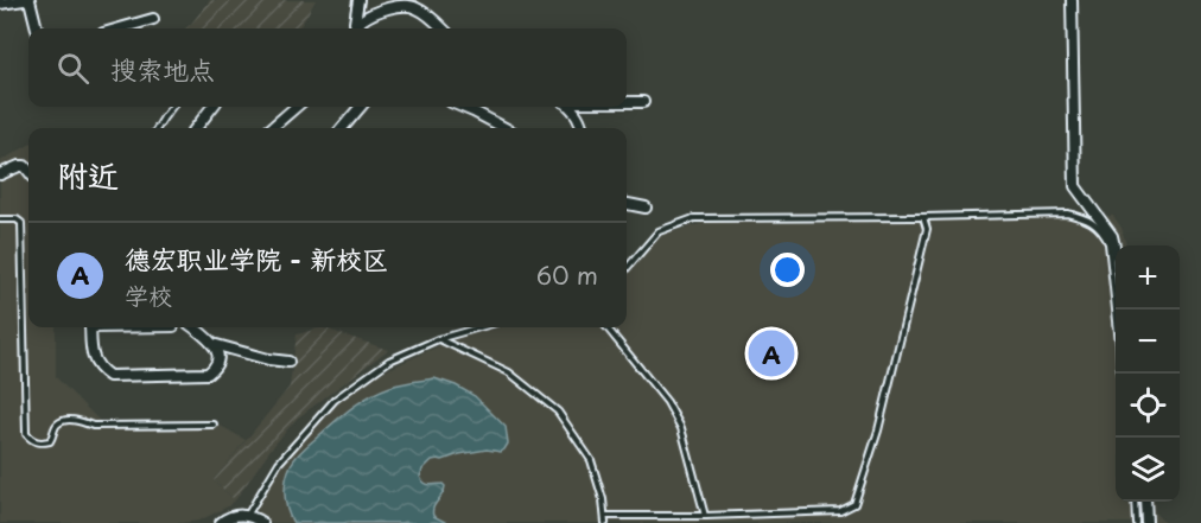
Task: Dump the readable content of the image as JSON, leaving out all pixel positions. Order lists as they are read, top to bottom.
{
  "page": {
    "search": "搜索地点",
    "heading": "附近",
    "list": [
      {
        "mark": "A",
        "name": "德宏职业学院 - 新校区",
        "note": "学校",
        "value": "60 m"
      }
    ],
    "map_buttons": ["+", "−"],
    "pins": "A"
  }
}
